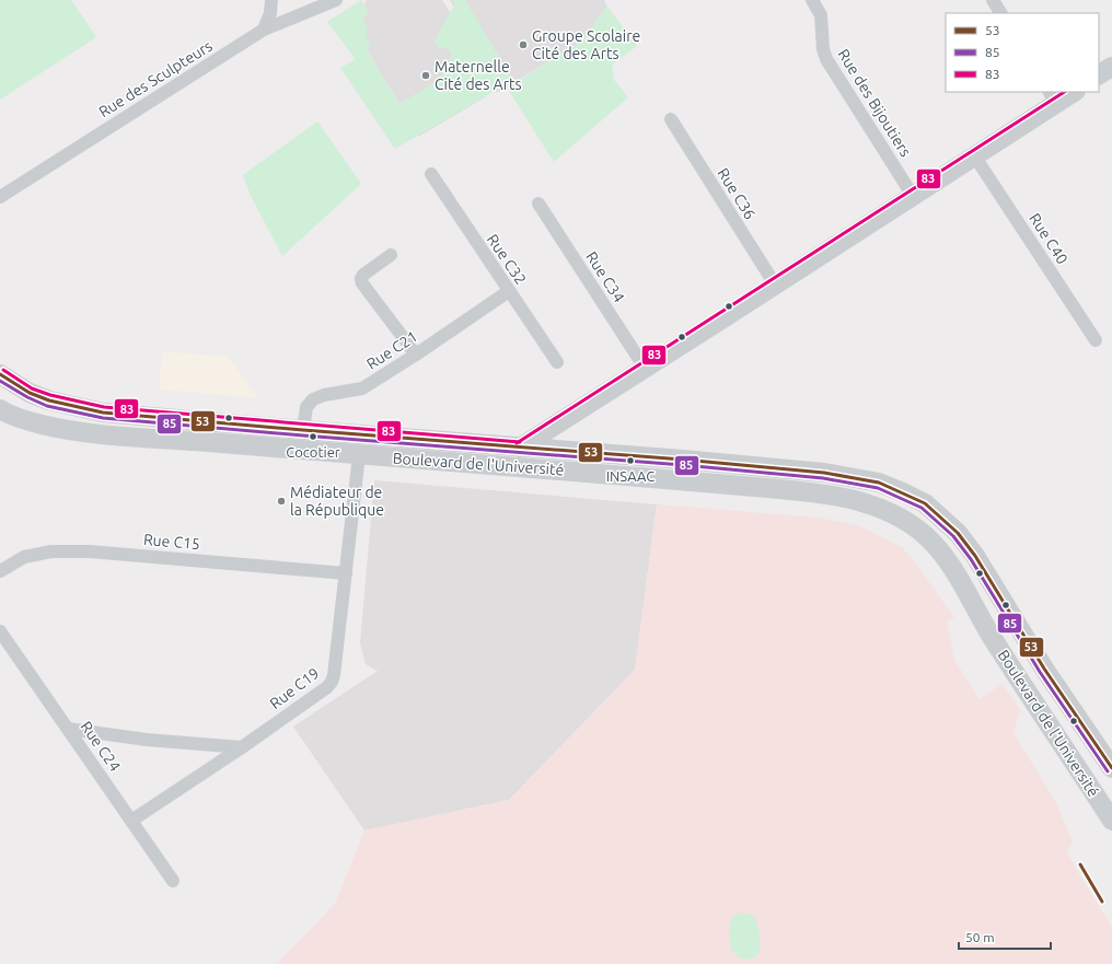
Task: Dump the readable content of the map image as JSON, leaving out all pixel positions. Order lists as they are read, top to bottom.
{
  "streets": {
    "street": [
      "Rue des Sculpteurs",
      "Rue des Bijoutiers",
      "Rue C36",
      "Rue C40",
      "Rue C32",
      "Rue C34",
      "Rue C21",
      "Boulevard de l'Université",
      "Rue C15",
      "Rue C19",
      "Rue C24"
    ]
  },
  "crossings": [
    ["Rue C32", "Rue C21"],
    ["Rue C21", "Boulevard de l'Université"],
    ["Boulevard de l'Université", "Rue C19"],
    ["Rue C15", "Rue C19"],
    ["Rue C19", "Rue C24"]
  ],
  "places": [
    "Groupe Scolaire Cité des Arts",
    "Maternelle Cité des Arts",
    "Cocotier",
    "INSAAC",
    "Médiateur de la République"
  ],
  "lines": ["transit line 83", "transit line 53", "transit line 85"],
  "legend": ["53", "85", "83"],
  "scale_bar": "50 m"
}
